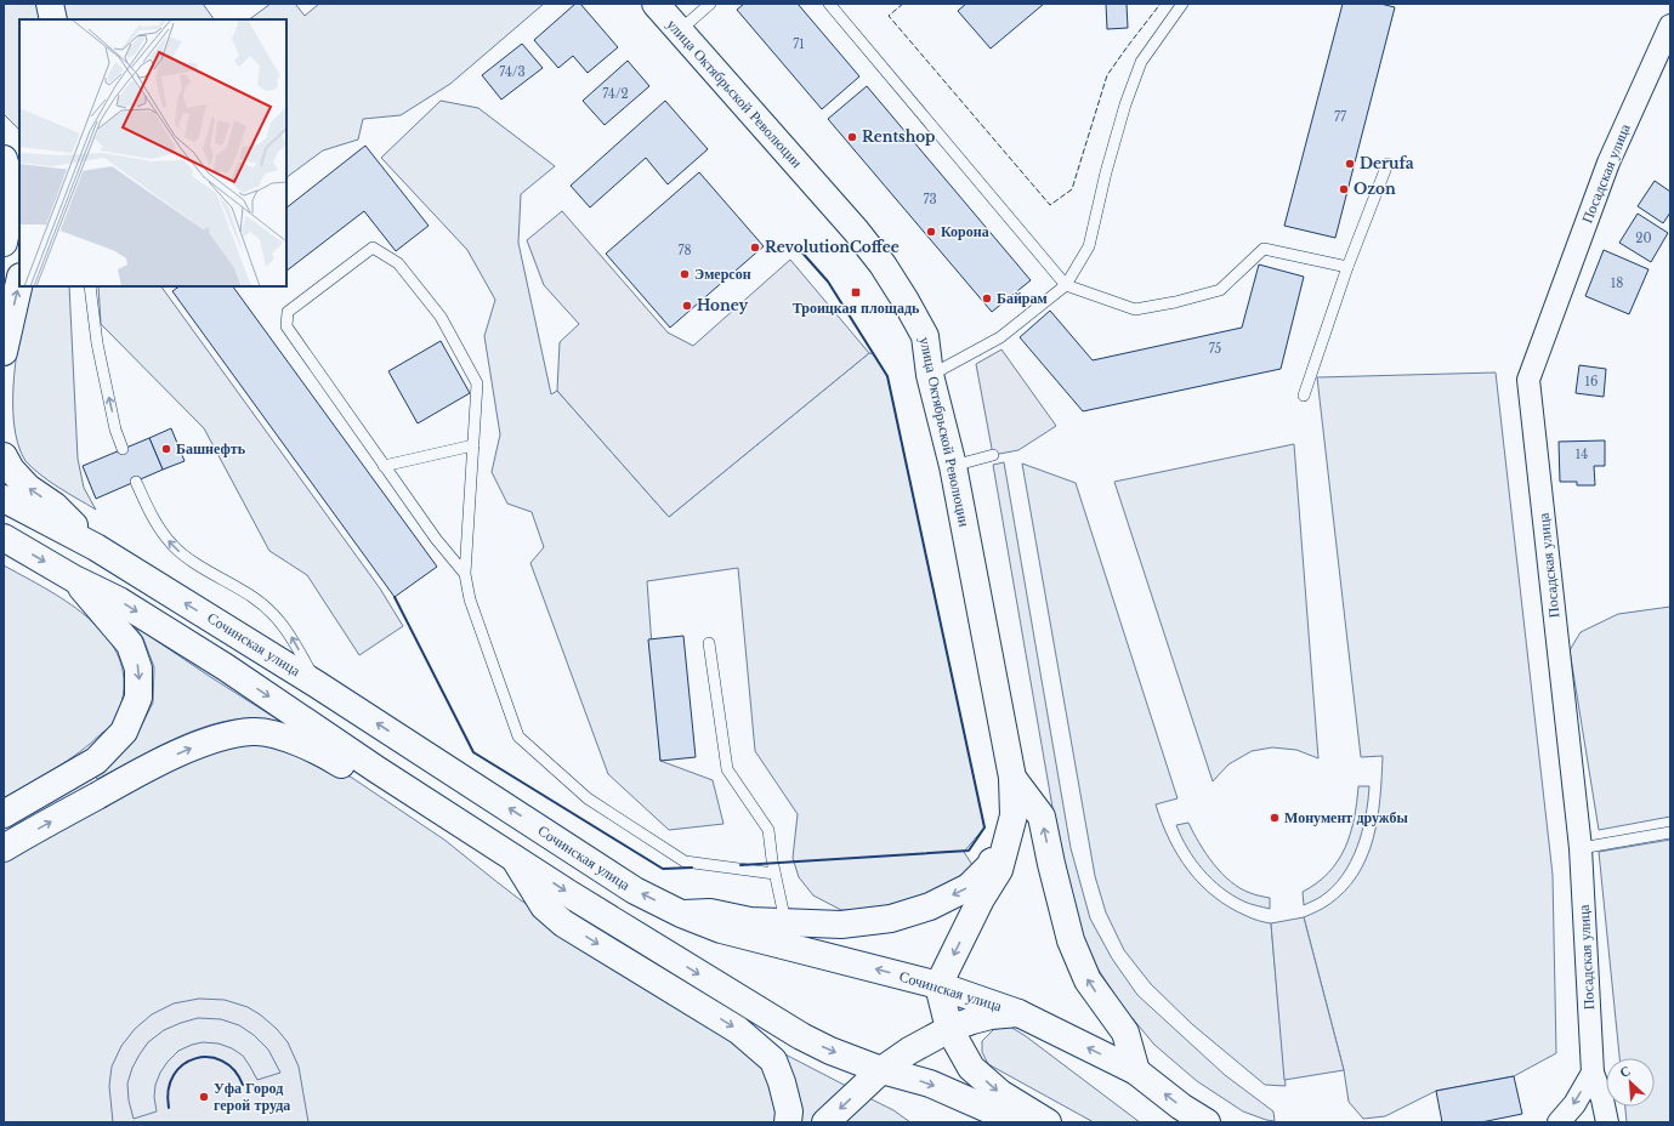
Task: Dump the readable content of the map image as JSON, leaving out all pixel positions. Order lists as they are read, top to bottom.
{
  "streets": {
    "main road": ["улица Октябрьской Революции", "Сочинская улица"],
    "street": ["Посадская улица"]
  },
  "places": {
    "other": [
      "Rentshop",
      "Derufa",
      "Ozon",
      "Корона",
      "RevolutionCoffee",
      "Эмерсон",
      "Байрам",
      "Honey",
      "Башнефть",
      "Монумент дружбы",
      "Уфа Город герой труда"
    ],
    "transit": ["Троицкая площадь"]
  },
  "house_numbers": [
    "71",
    "74/3",
    "74/2",
    "77",
    "73",
    "20",
    "78",
    "18",
    "75",
    "16",
    "14"
  ],
  "north": "top left"
}
